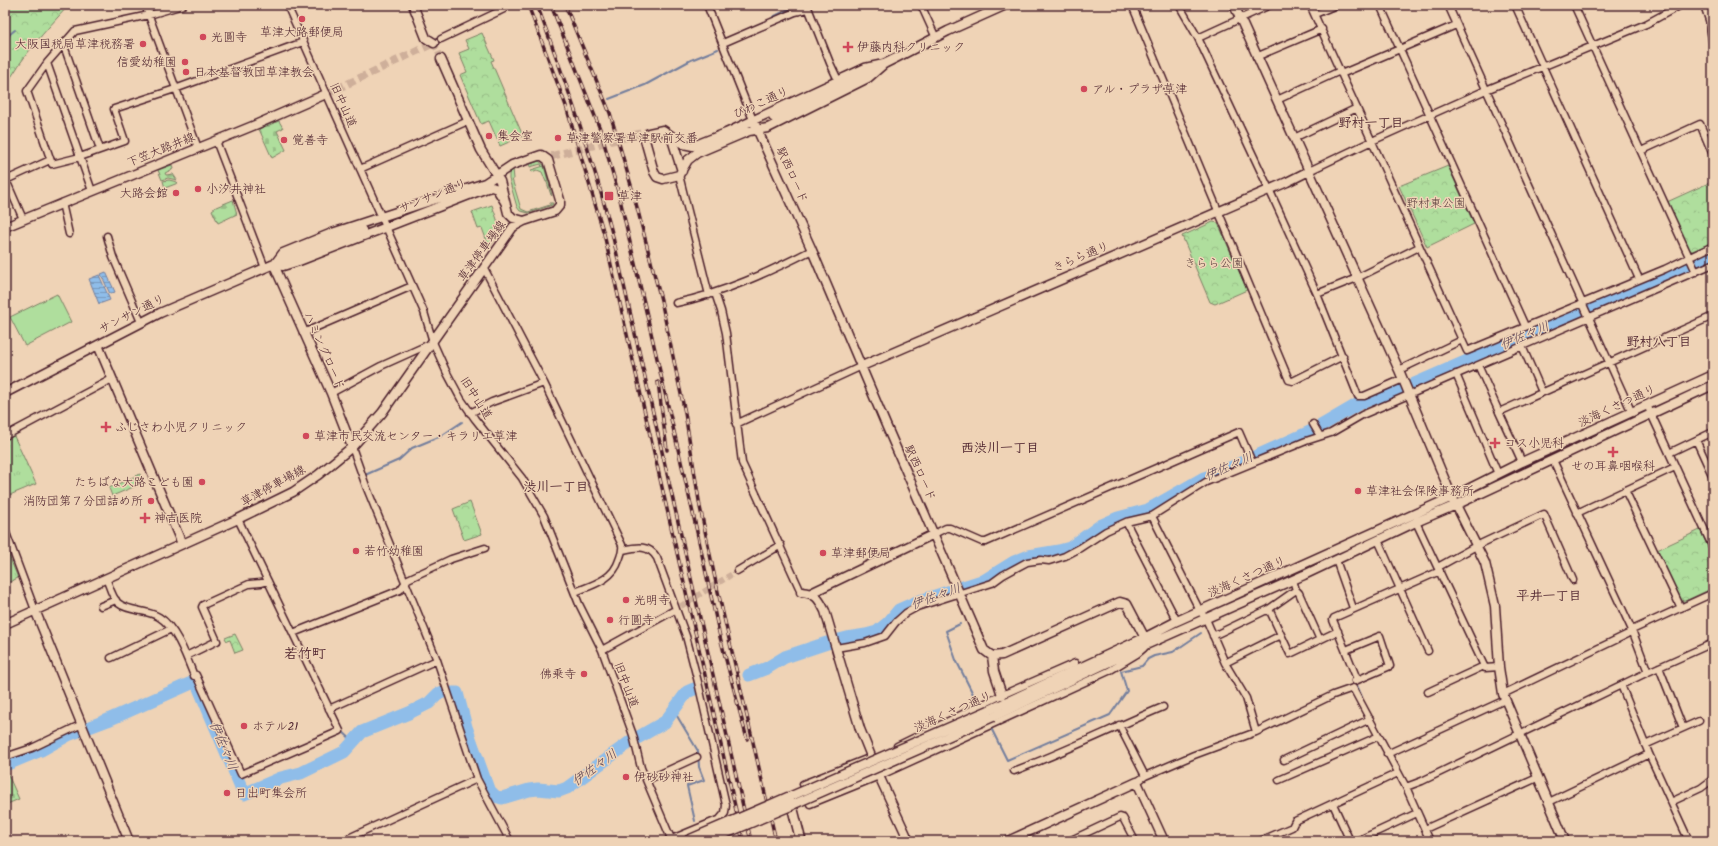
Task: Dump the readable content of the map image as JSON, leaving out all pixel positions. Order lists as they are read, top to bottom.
{
  "streets": {
    "street": [
      "びわこ通り",
      "旧中山道",
      "下笠大路井線",
      "駅西ロード",
      "サンサン通り",
      "草津停車場線",
      "きらら通り",
      "ハミングロード",
      "淡海くさつ通り"
    ]
  },
  "crossings": [
    ["びわこ通り", "駅西ロード"],
    ["旧中山道", "下笠大路井線"],
    ["旧中山道", "サンサン通り"],
    ["旧中山道", "草津停車場線"],
    ["駅西ロード", "きらら通り"],
    ["サンサン通り", "草津停車場線"],
    ["サンサン通り", "ハミングロード"],
    ["草津停車場線", "ハミングロード"]
  ],
  "districts": [
    "野村一丁目",
    "野村八丁目",
    "西渋川一丁目",
    "渋川一丁目",
    "平井一丁目",
    "若竹町"
  ],
  "water": ["伊佐々川"],
  "parks": ["野村東公園", "きらら公園"],
  "places": {
    "other": [
      "草津大路郵便局",
      "光圓寺",
      "大阪国税局草津税務署",
      "信愛幼稚園",
      "日本基督教団草津教会",
      "アル・プラザ草津",
      "集会室",
      "草津警察署草津駅前交番",
      "覚善寺",
      "小汐井神社",
      "大路会館",
      "草津市民交流センター・キラリエ草津",
      "たちばな大路こども園",
      "草津社会保険事務所",
      "消防団第７分団詰め所",
      "若竹幼稚園",
      "草津郵便局",
      "光明寺",
      "行圓寺",
      "佛乗寺",
      "ホテル21",
      "伊砂砂神社",
      "日出町集会所"
    ],
    "health": [
      "伊藤内科クリニック",
      "ふじさわ小児クリニック",
      "コス小児科",
      "せの耳鼻咽喉科",
      "神吉医院"
    ],
    "transit": ["草津"]
  }
}
